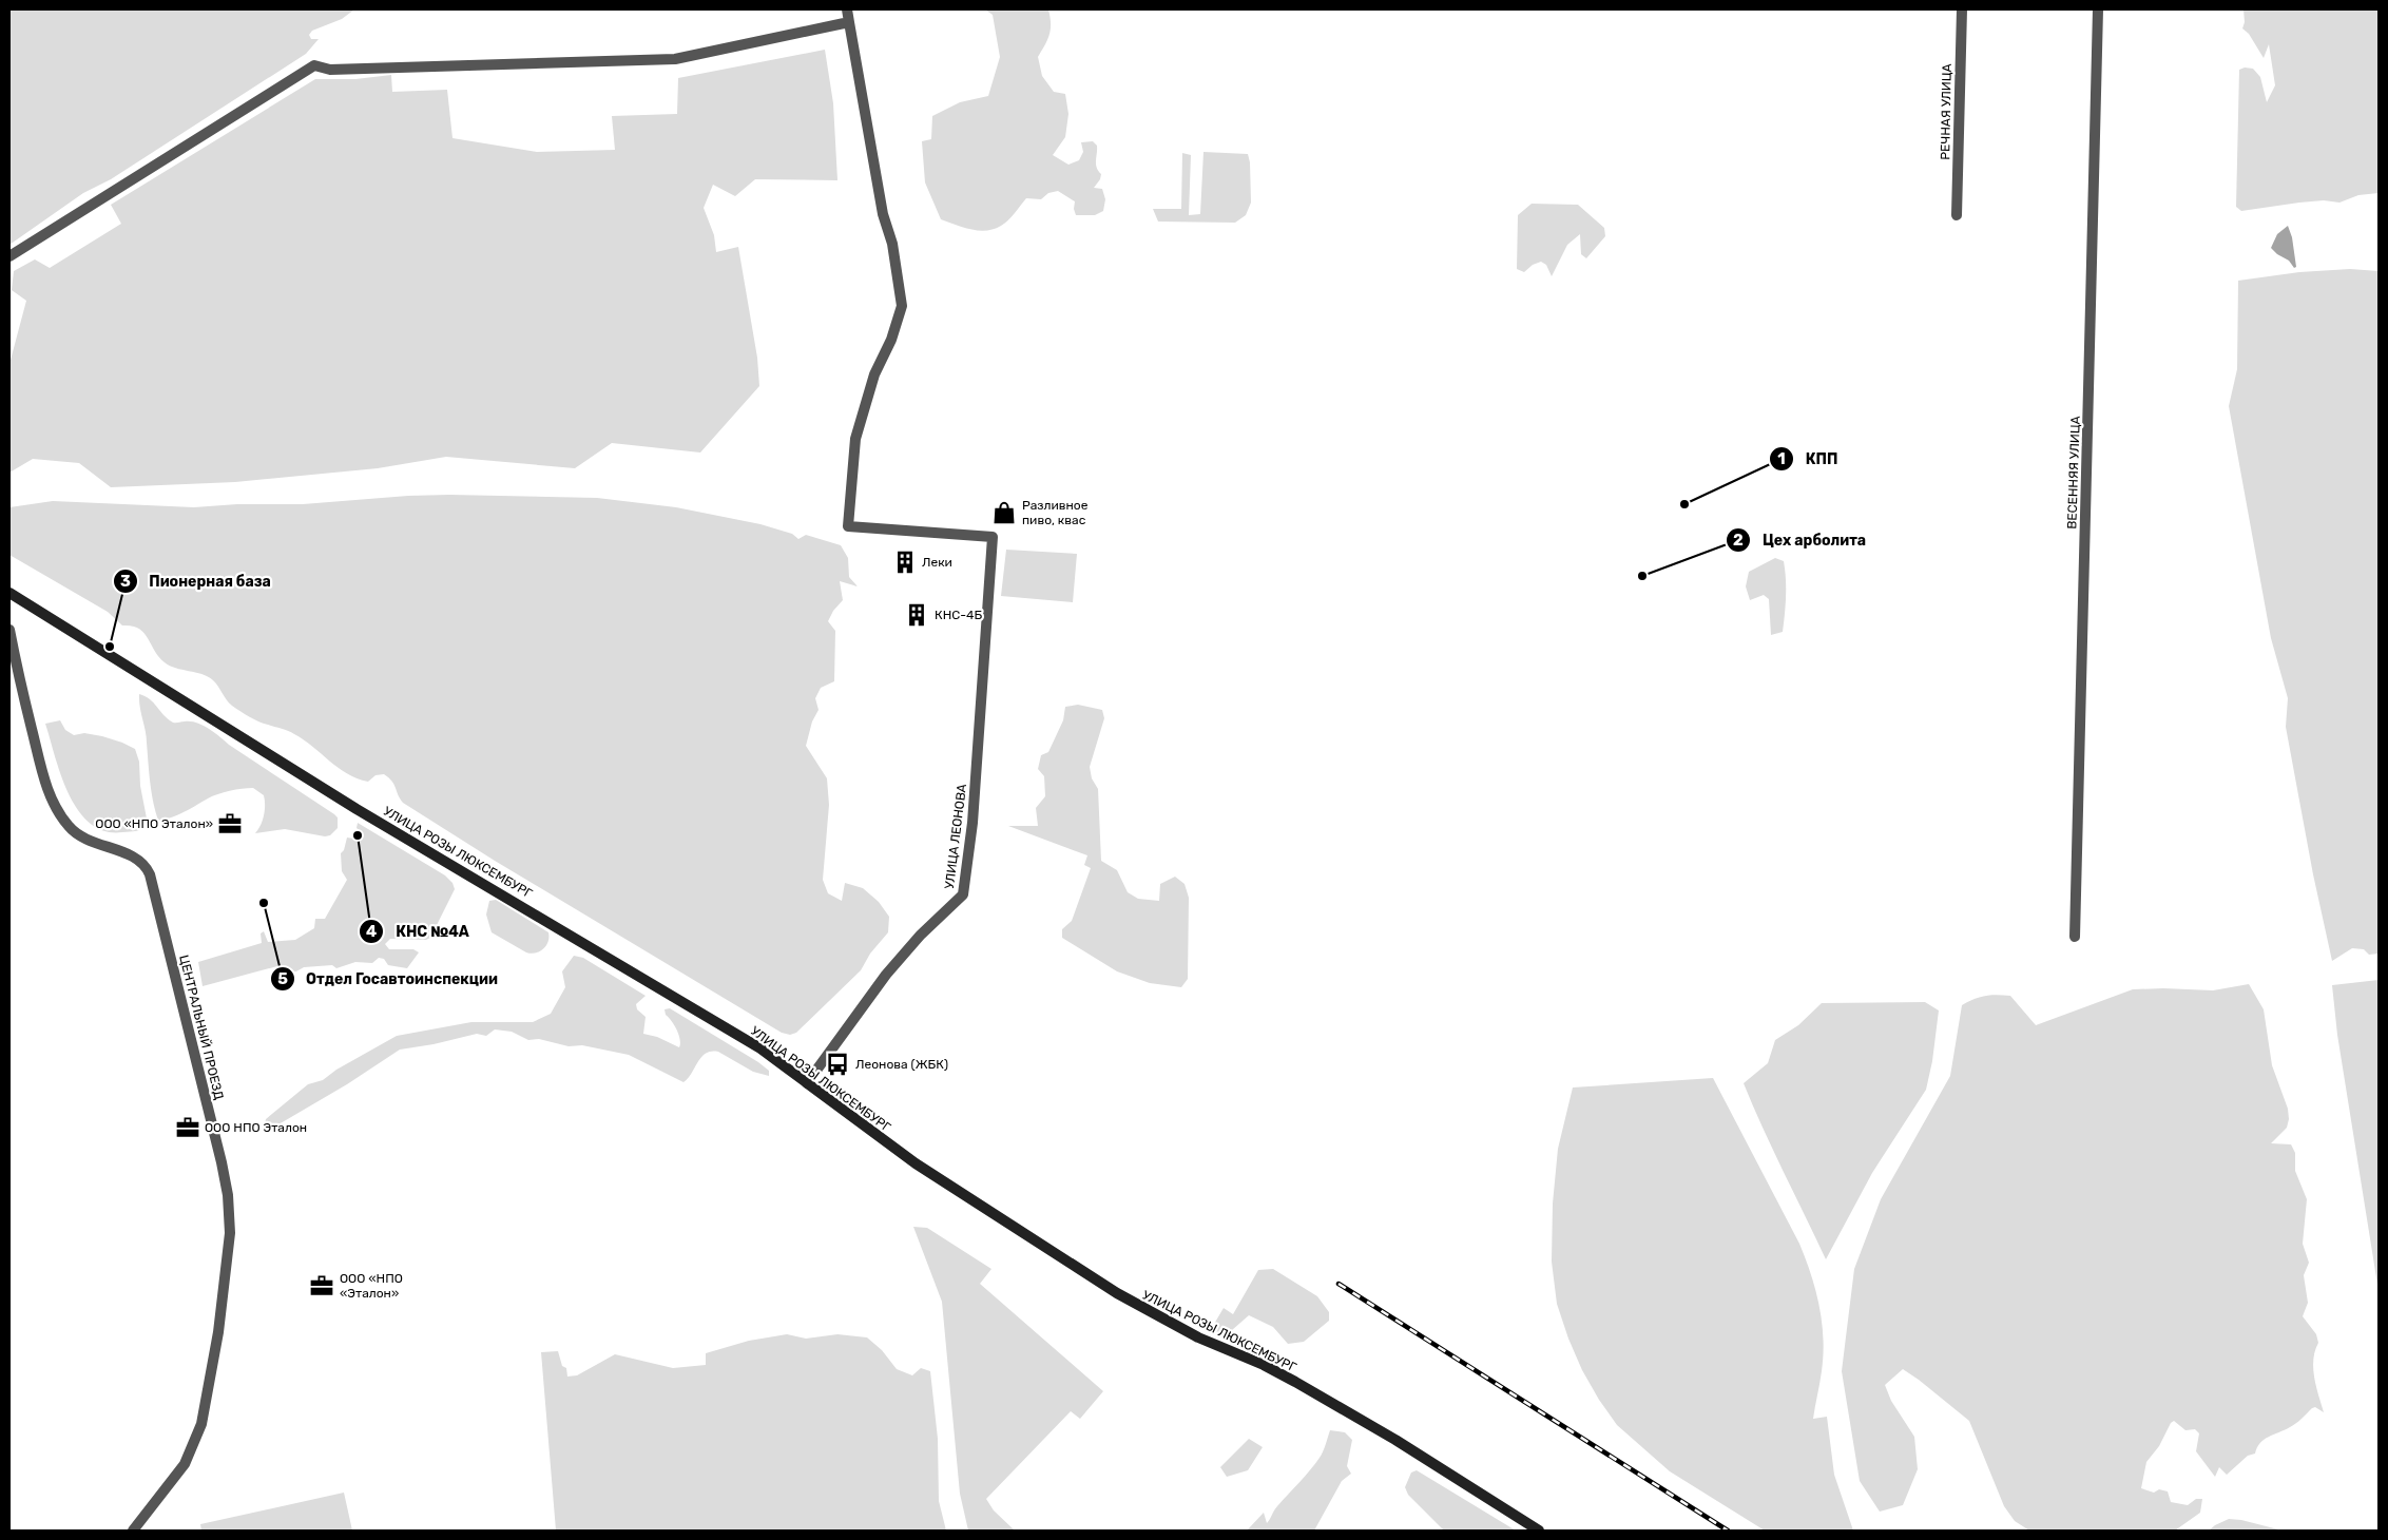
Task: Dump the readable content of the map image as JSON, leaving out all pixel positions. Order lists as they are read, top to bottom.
{
  "streets": {
    "street": [
      "РЕЧНАЯ УЛИЦА",
      "ВЕСЕННЯЯ УЛИЦА",
      "УЛИЦА ЛЕОНОВА",
      "УЛИЦА РОЗЫ ЛЮКСЕМБУРГ",
      "ЦЕНТРАЛЬНЫЙ ПРОЕЗД"
    ]
  },
  "crossings": [
    ["УЛИЦА ЛЕОНОВА", "УЛИЦА РОЗЫ ЛЮКСЕМБУРГ"]
  ],
  "places": {
    "other": [
      "КПП",
      "Цех арболита",
      "Пионерная база",
      "КНС №4А",
      "Отдел Госавтоинспекции"
    ],
    "shop": ["Разливное пиво, квас"],
    "building": ["Леки", "КНС-4Б"],
    "office": ["ООО «НПО Эталон»", "ООО НПО Эталон", "ООО «НПО «Эталон»"],
    "bus stop": ["Леонова (ЖБК)"]
  }
}
